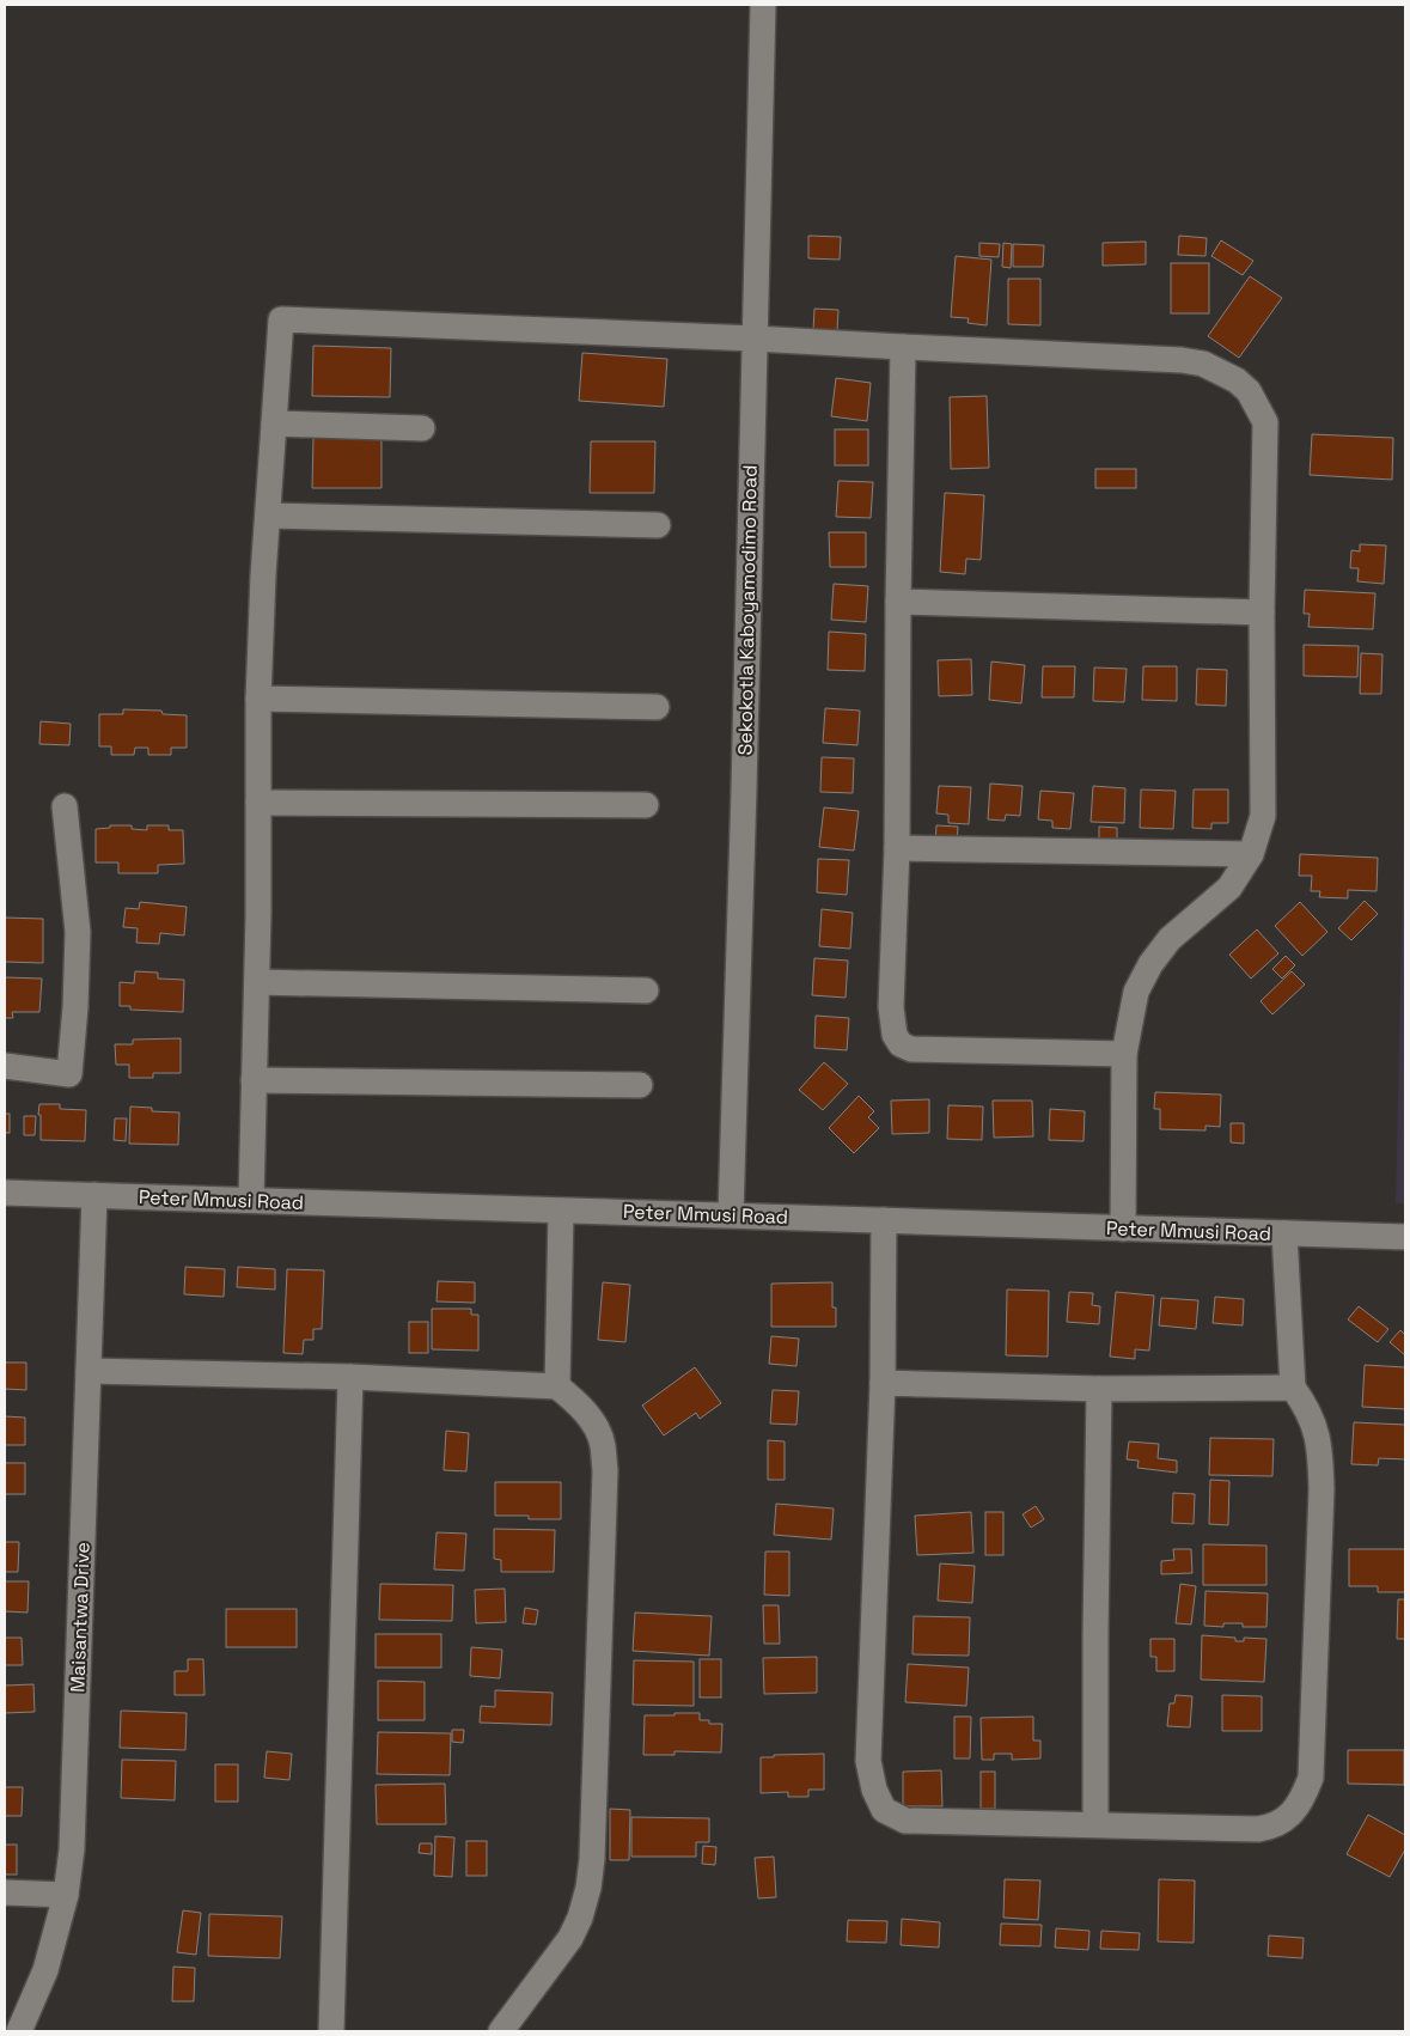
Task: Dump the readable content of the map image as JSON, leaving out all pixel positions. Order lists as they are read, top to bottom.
{
  "streets": {
    "street": ["Sekokotla Kaboyamodimo Road", "Peter Mmusi Road", "Maisantwa Drive"]
  },
  "crossings": [
    ["Sekokotla Kaboyamodimo Road", "Peter Mmusi Road"],
    ["Peter Mmusi Road", "Maisantwa Drive"]
  ]
}
